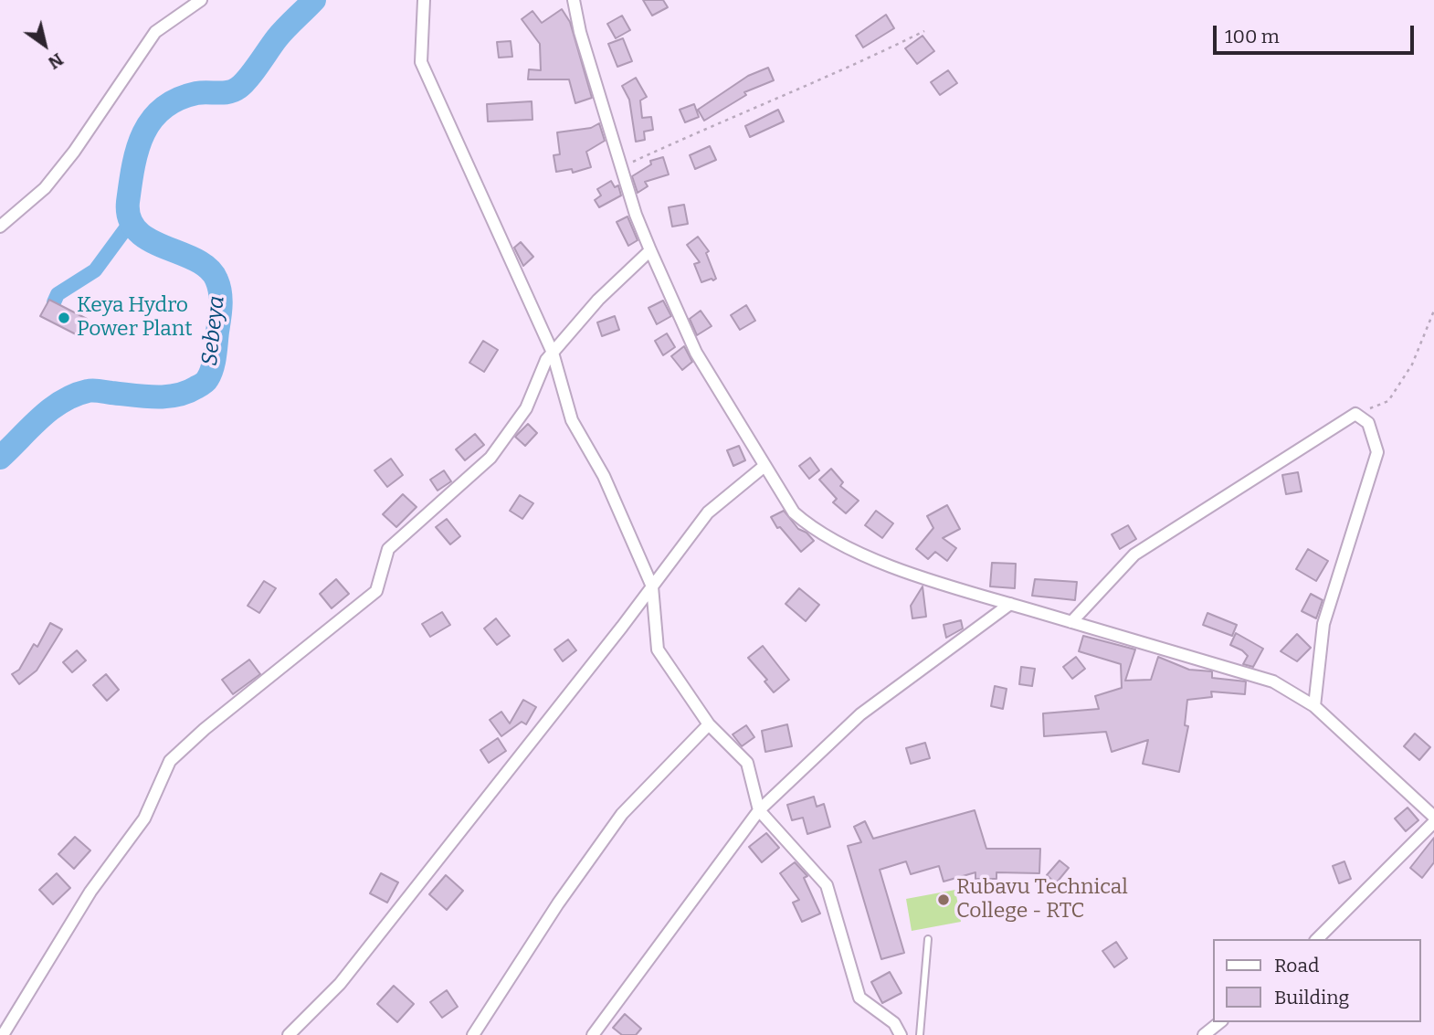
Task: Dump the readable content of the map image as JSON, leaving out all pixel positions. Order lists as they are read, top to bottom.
{
  "water": ["Sebeya"],
  "places": ["Keya Hydro Power Plant", "Rubavu Technical College - RTC"],
  "legend": ["Road", "Building"],
  "scale_bar": "100 m",
  "north": "bottom right"
}
